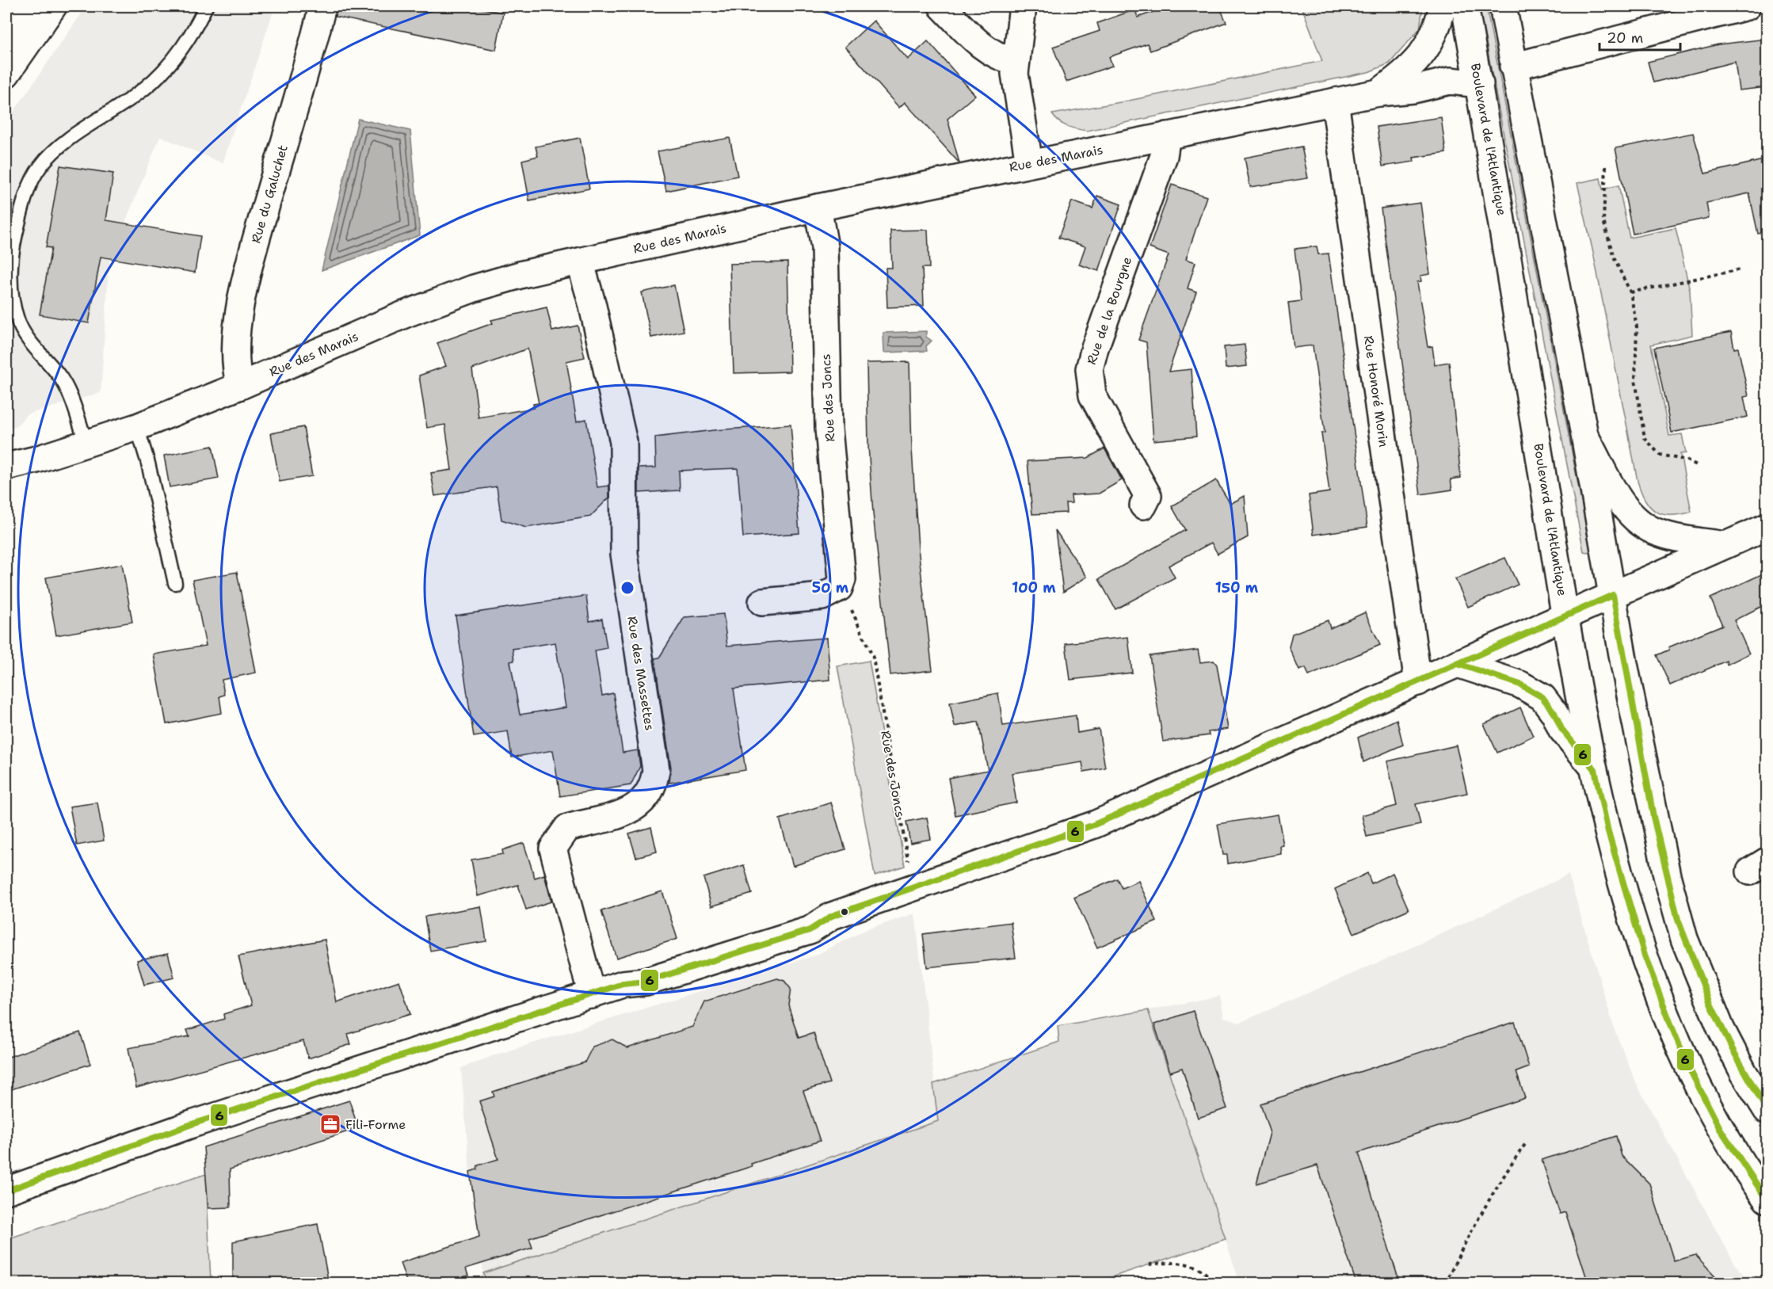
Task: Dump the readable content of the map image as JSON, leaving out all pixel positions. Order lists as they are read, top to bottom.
{
  "streets": {
    "street": [
      "Boulevard de l'Atlantique",
      "Rue des Marais",
      "Rue du Galuchet",
      "Rue de la Bourgne",
      "Rue Honoré Morin",
      "Rue des Joncs",
      "Rue des Massettes"
    ]
  },
  "crossings": [
    ["Boulevard de l'Atlantique", "Rue des Marais"],
    ["Rue des Marais", "Rue du Galuchet"],
    ["Rue des Marais", "Rue de la Bourgne"],
    ["Rue des Marais", "Rue Honoré Morin"],
    ["Rue des Marais", "Rue des Joncs"],
    ["Rue des Marais", "Rue des Massettes"]
  ],
  "places": {
    "office": ["Fili-Forme"]
  },
  "lines": ["transit line 6"],
  "scale_bar": "20 m",
  "rings": ["50 m", "100 m", "150 m"]
}
